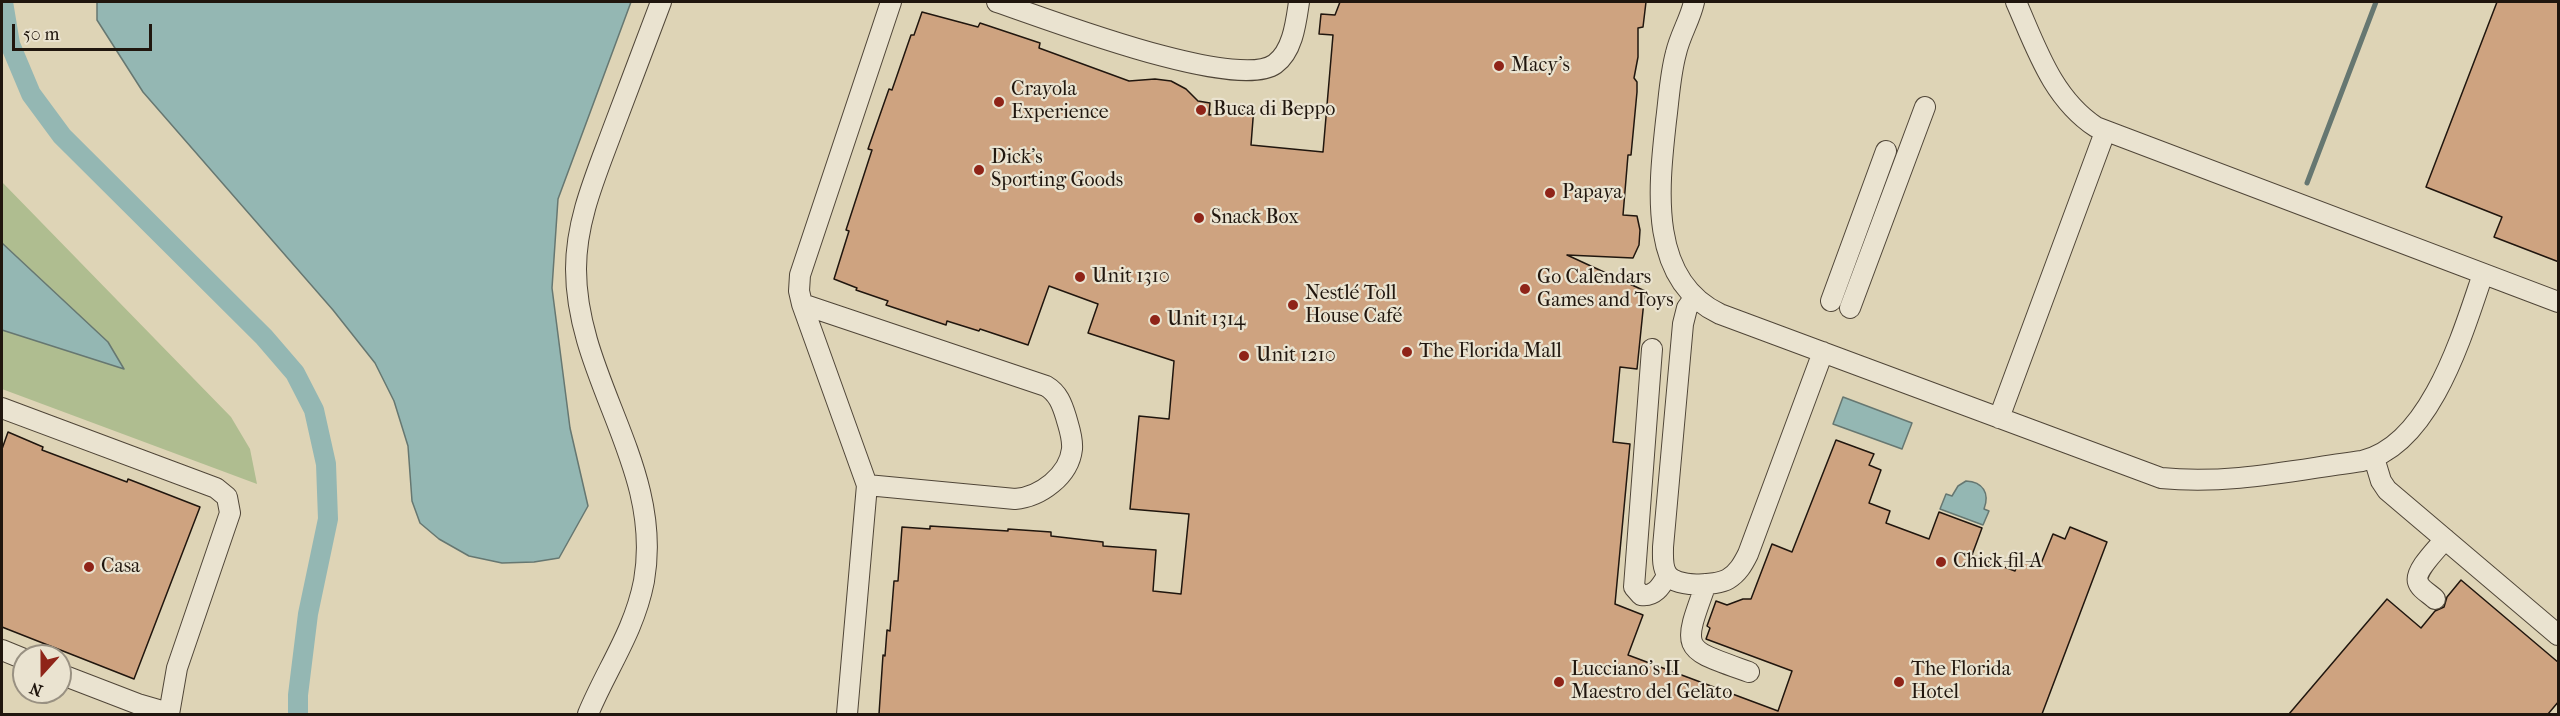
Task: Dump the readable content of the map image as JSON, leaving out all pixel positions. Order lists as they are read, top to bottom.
{
  "places": [
    "Macy's",
    "Crayola Experience",
    "Buca di Beppo",
    "Dick's Sporting Goods",
    "Papaya",
    "Snack Box",
    "Unit 1310",
    "Go Calendars Games and Toys",
    "Nestlé Toll House Café",
    "Unit 1314",
    "The Florida Mall",
    "Unit 1210",
    "Chick-fil-A",
    "Casa",
    "Lucciano's II Maestro del Gelato",
    "The Florida Hotel"
  ],
  "scale_bar": "50 m",
  "north": "bottom"
}
